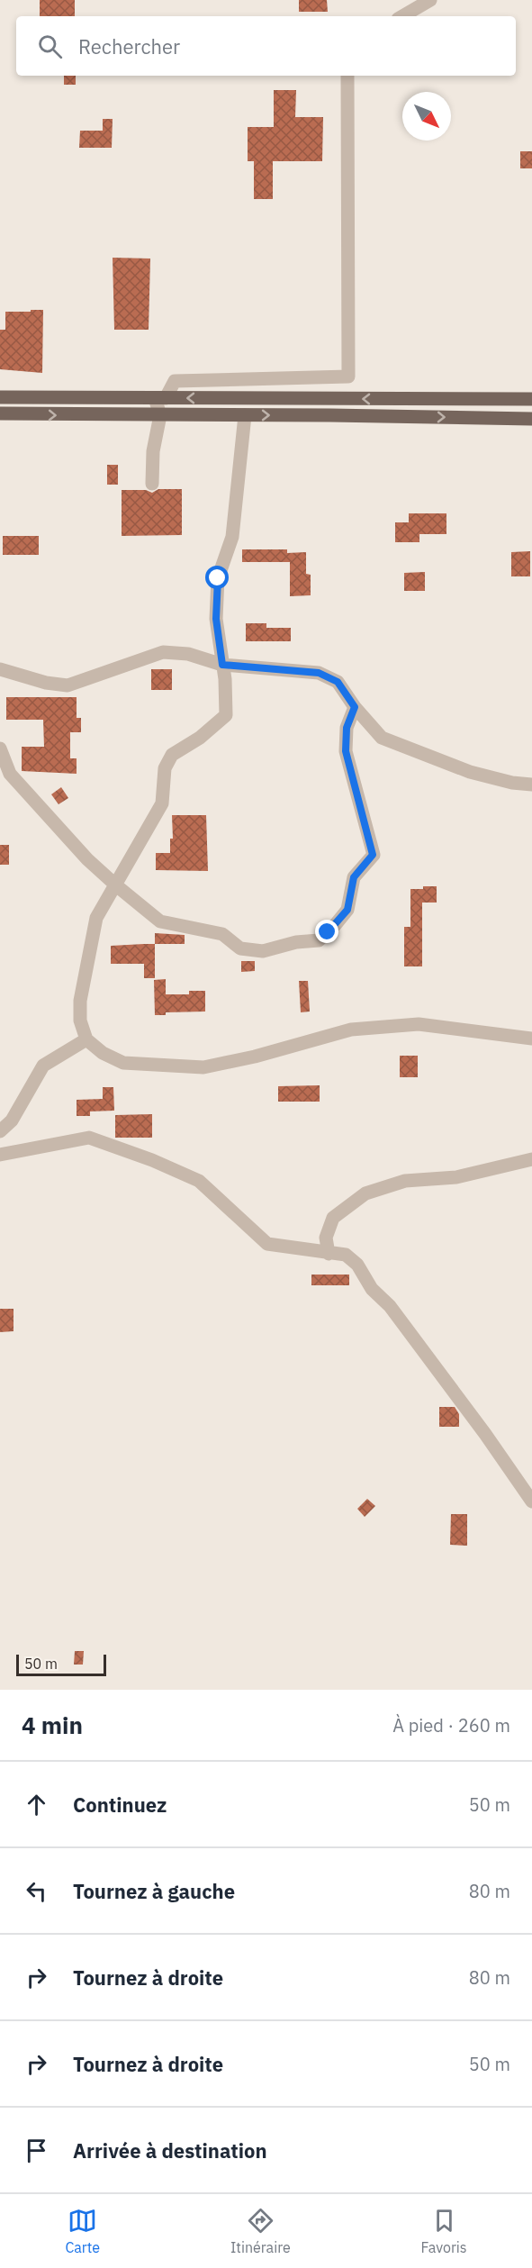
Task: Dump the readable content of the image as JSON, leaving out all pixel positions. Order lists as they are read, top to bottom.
{
  "scale_bar": "50 m",
  "north": "bottom right",
  "page": {
    "search": "Rechercher",
    "scale": "50 m",
    "heading": ["4 min", "À pied · 260 m"],
    "list": [
      ["Continuez", "50 m"],
      ["Tournez à gauche", "80 m"],
      ["Tournez à droite", "80 m"],
      ["Tournez à droite", "50 m"],
      "Arrivée à destination"
    ],
    "nav": ["Carte", "Itinéraire", "Favoris"]
  }
}
